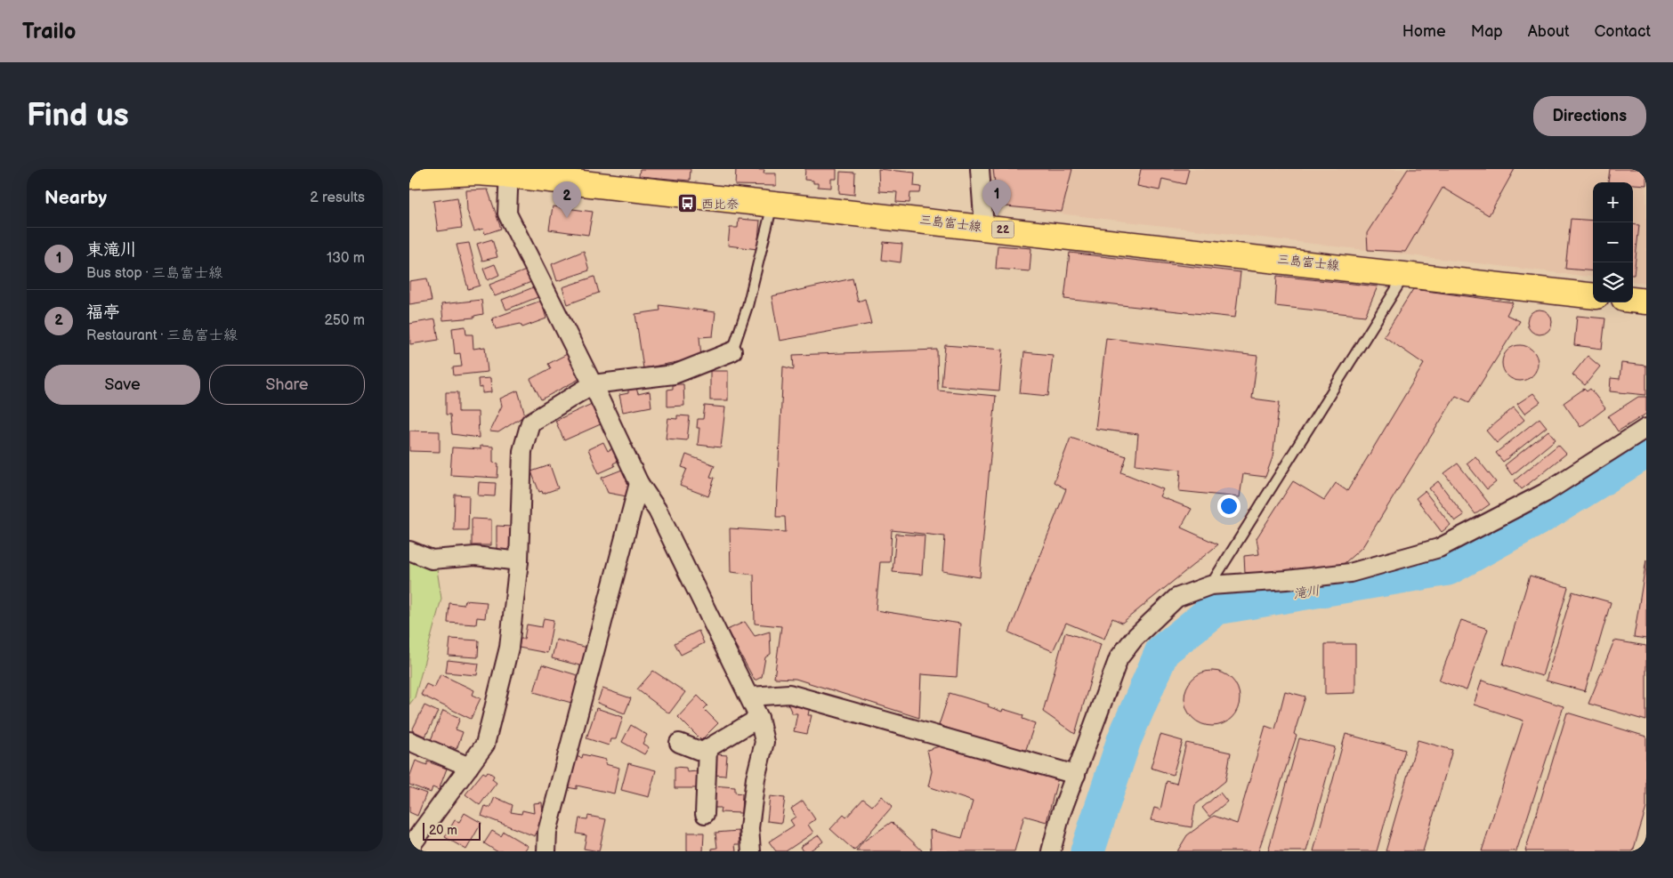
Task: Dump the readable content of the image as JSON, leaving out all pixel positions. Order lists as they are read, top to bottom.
{
  "streets": {
    "main road": ["三島富士線", "22"]
  },
  "water": ["滝川"],
  "places": {
    "bus stop": ["西比奈"]
  },
  "scale_bar": "20 m",
  "page": {
    "header": "Trailo",
    "nav": [
      "Home",
      "Map",
      "About",
      "Contact"
    ],
    "buttons": [
      "Directions",
      ["Save", "Share"]
    ],
    "title": "Find us",
    "heading": ["Nearby", "2 results"],
    "pins": ["1", "2"],
    "map_buttons": ["+", "−"],
    "list": [
      {
        "mark": "1",
        "name": "東滝川",
        "note": "Bus stop · 三島富士線",
        "value": "130 m"
      },
      {
        "mark": "2",
        "name": "福亭",
        "note": "Restaurant · 三島富士線",
        "value": "250 m"
      }
    ],
    "scale": "20 m"
  }
}
